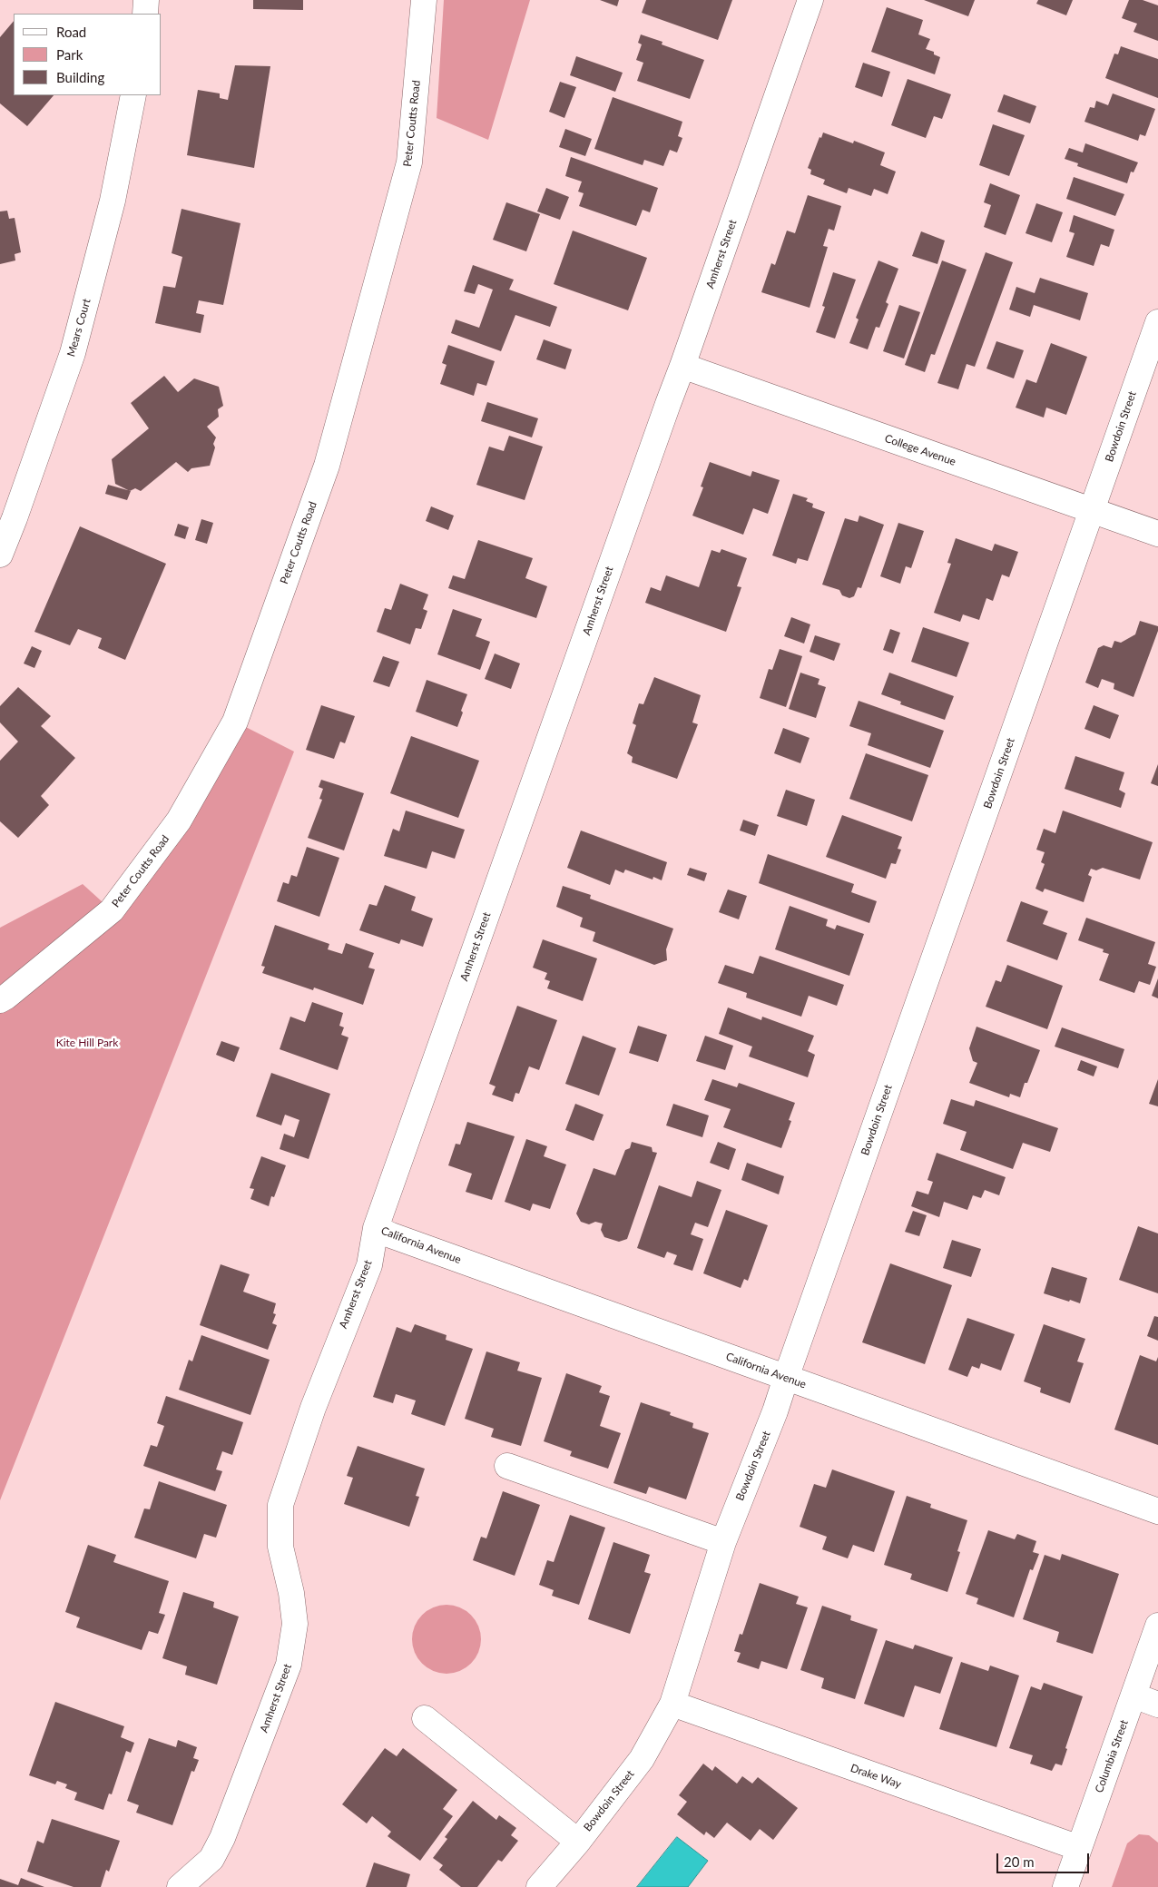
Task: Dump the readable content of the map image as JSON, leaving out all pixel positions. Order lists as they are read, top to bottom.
{
  "streets": {
    "street": [
      "Peter Coutts Road",
      "Amherst Street",
      "Mears Court",
      "Bowdoin Street",
      "College Avenue",
      "California Avenue",
      "Columbia Street",
      "Drake Way"
    ]
  },
  "crossings": [
    ["Amherst Street", "College Avenue"],
    ["Amherst Street", "California Avenue"],
    ["Bowdoin Street", "College Avenue"],
    ["Bowdoin Street", "California Avenue"],
    ["Bowdoin Street", "Drake Way"],
    ["Columbia Street", "Drake Way"]
  ],
  "parks": ["Kite Hill Park"],
  "legend": ["Road", "Park", "Building"],
  "scale_bar": "20 m"
}
